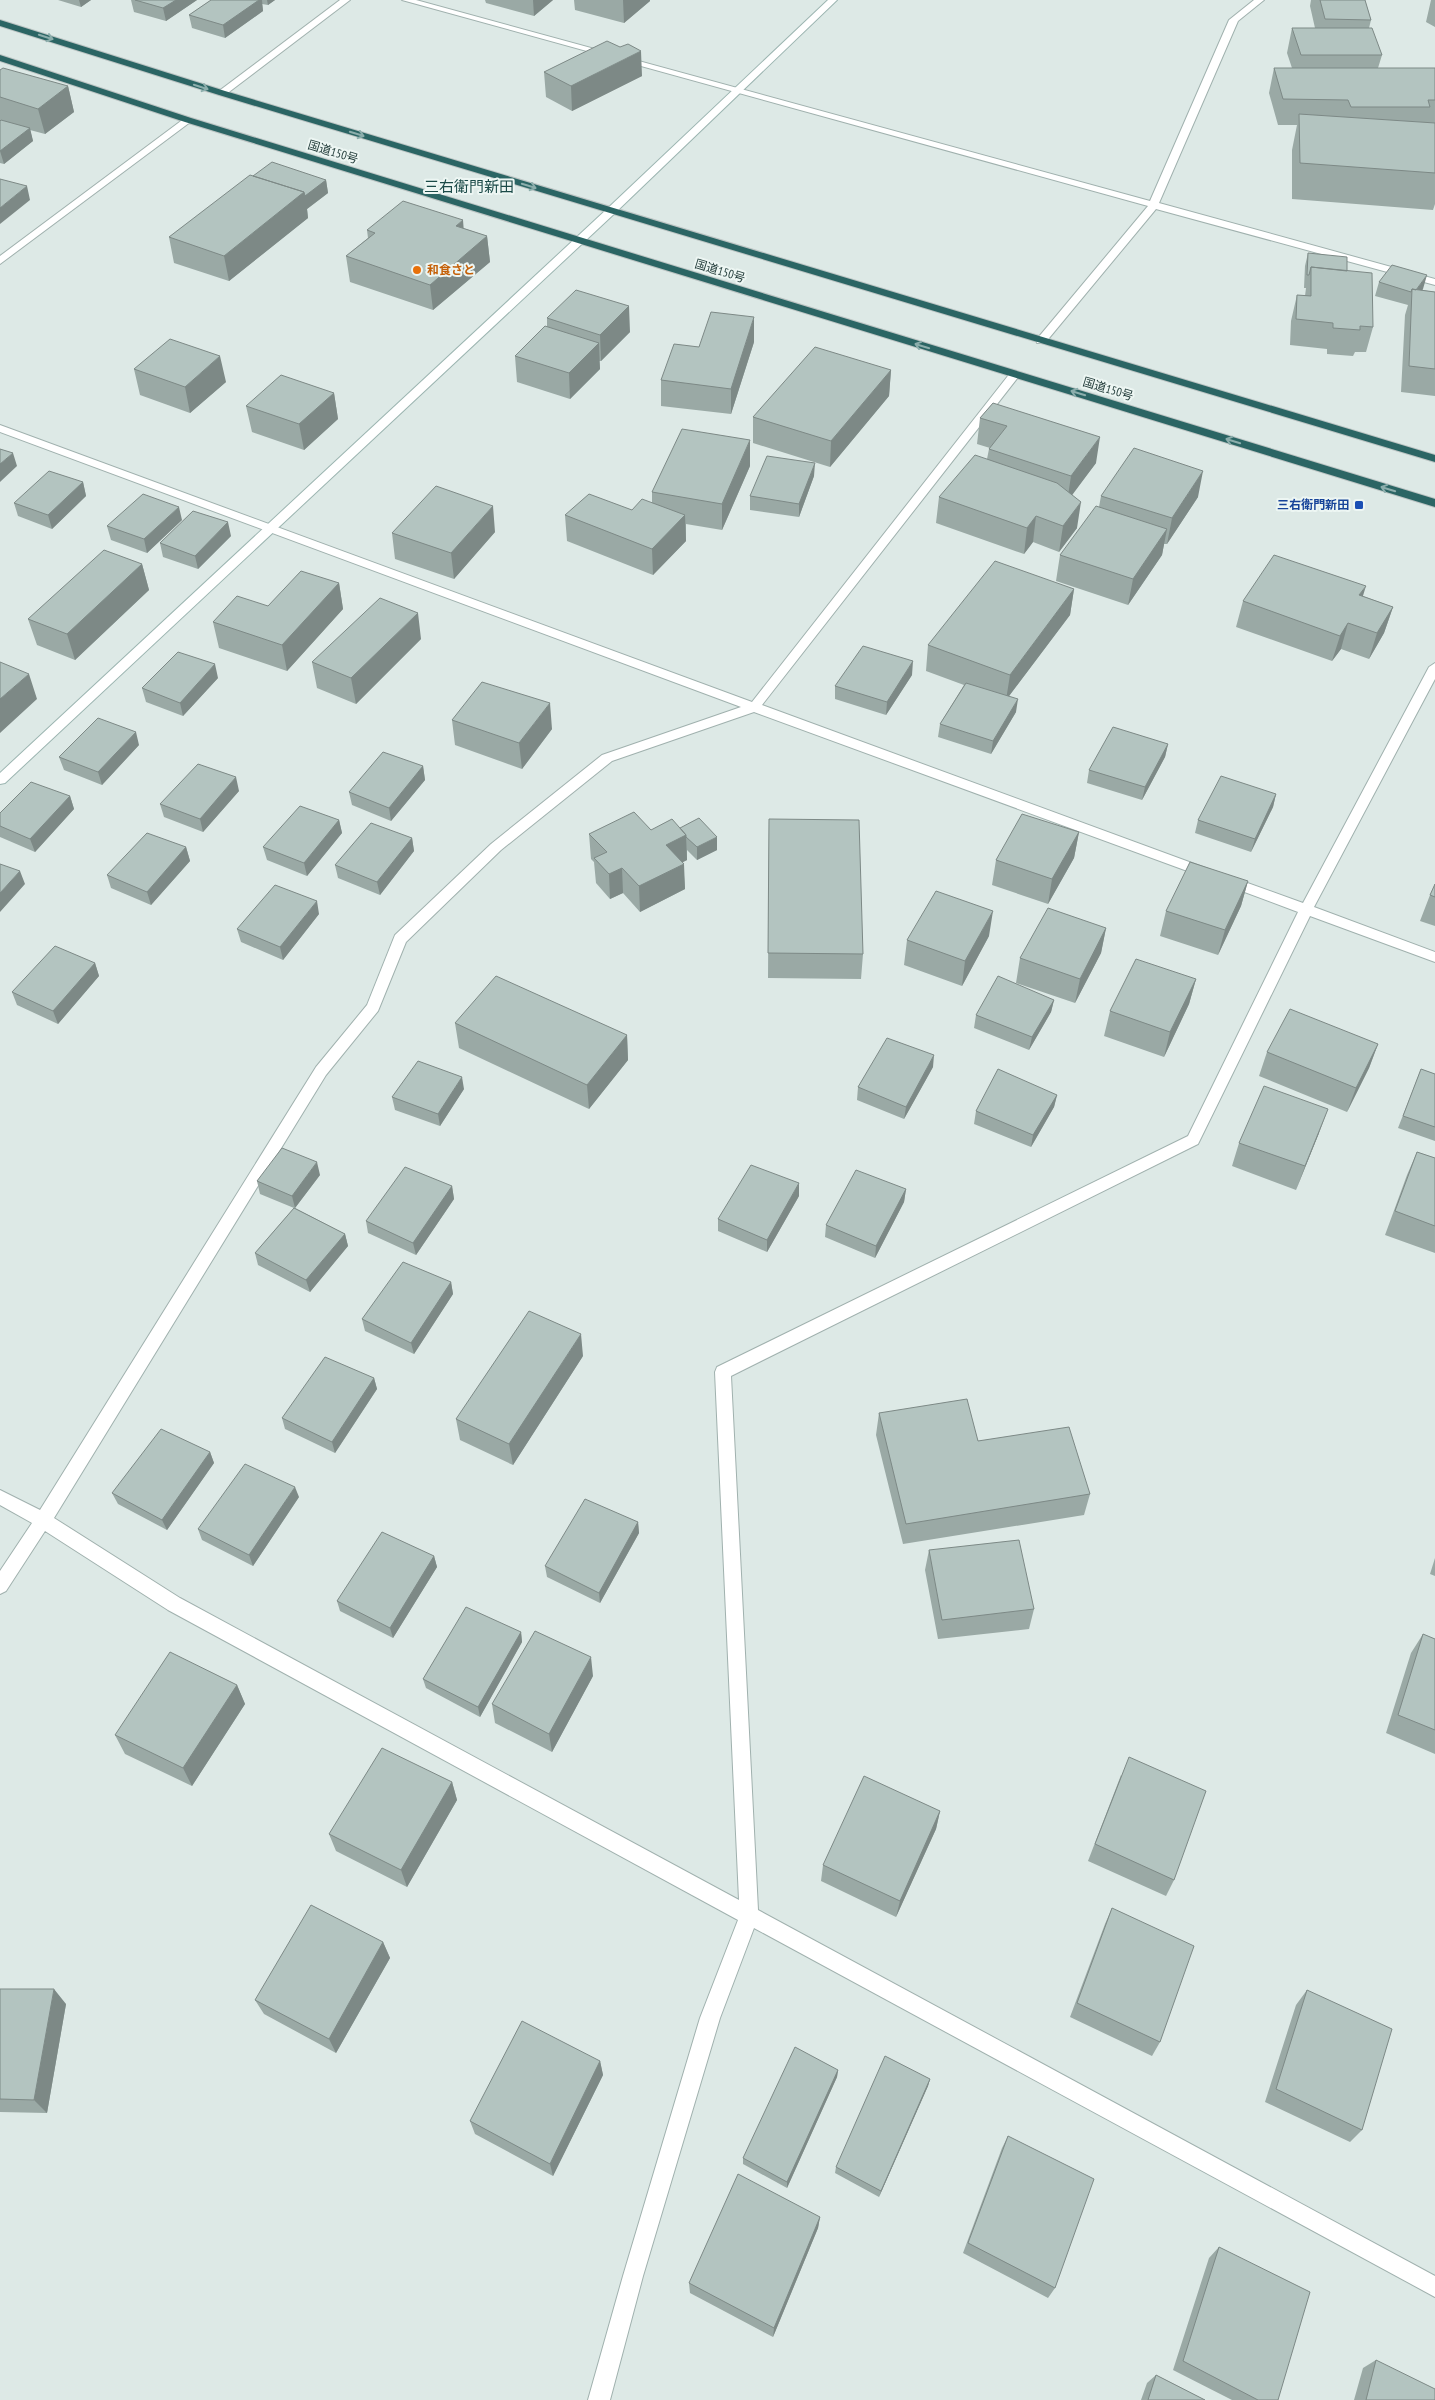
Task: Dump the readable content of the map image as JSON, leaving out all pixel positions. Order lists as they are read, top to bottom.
{
  "streets": {
    "highway": ["国道150号"]
  },
  "districts": ["三右衛門新田"],
  "places": {
    "other": ["和食さと"],
    "transit": ["三右衛門新田"]
  }
}
